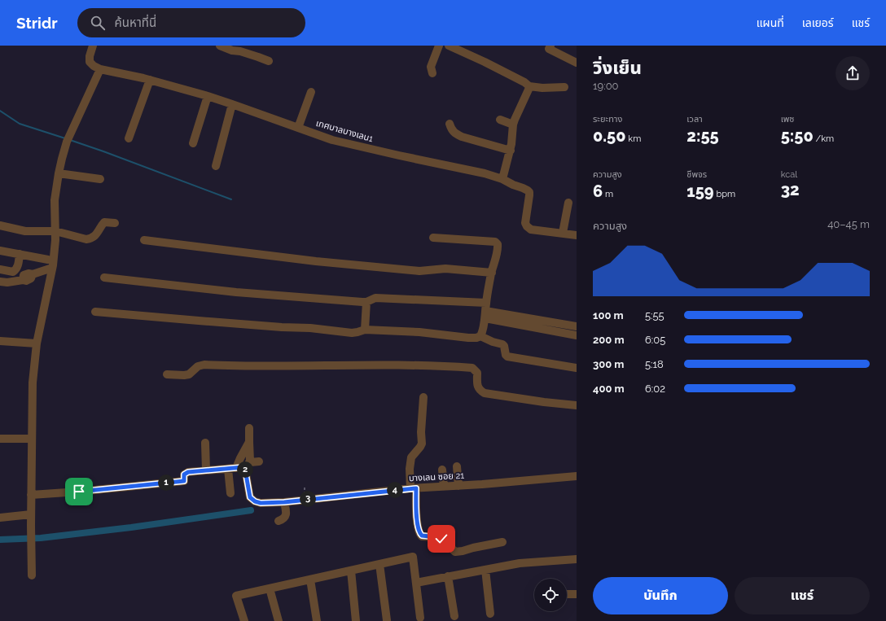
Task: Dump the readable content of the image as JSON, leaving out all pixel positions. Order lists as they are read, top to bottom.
{
  "streets": {
    "street": ["เทศบาลบางเลน1", "บางเลน ซอย 21"]
  },
  "page": {
    "header": "Stridr",
    "search": "ค้นหาที่นี่",
    "nav": ["แผนที่", "เลเยอร์", "แชร์"],
    "heading": ["วิ่งเย็น", "19:00"],
    "stats": [
      ["ระยะทาง", "0.50 km"],
      ["เวลา", "2:55"],
      ["เพซ", "5:50 /km"],
      ["ความสูง", "6 m"],
      ["ชีพจร", "159 bpm"],
      ["kcal", "32"]
    ],
    "chart": ["ความสูง", "40–45 m"],
    "list": [
      {
        "name": "100 m",
        "note": "5:55"
      },
      {
        "name": "200 m",
        "note": "6:05"
      },
      {
        "name": "300 m",
        "note": "5:18"
      },
      {
        "name": "400 m",
        "note": "6:02"
      }
    ],
    "pins": [
      "2",
      "1",
      "4",
      "3"
    ],
    "buttons": ["บันทึก", "แชร์"]
  }
}
